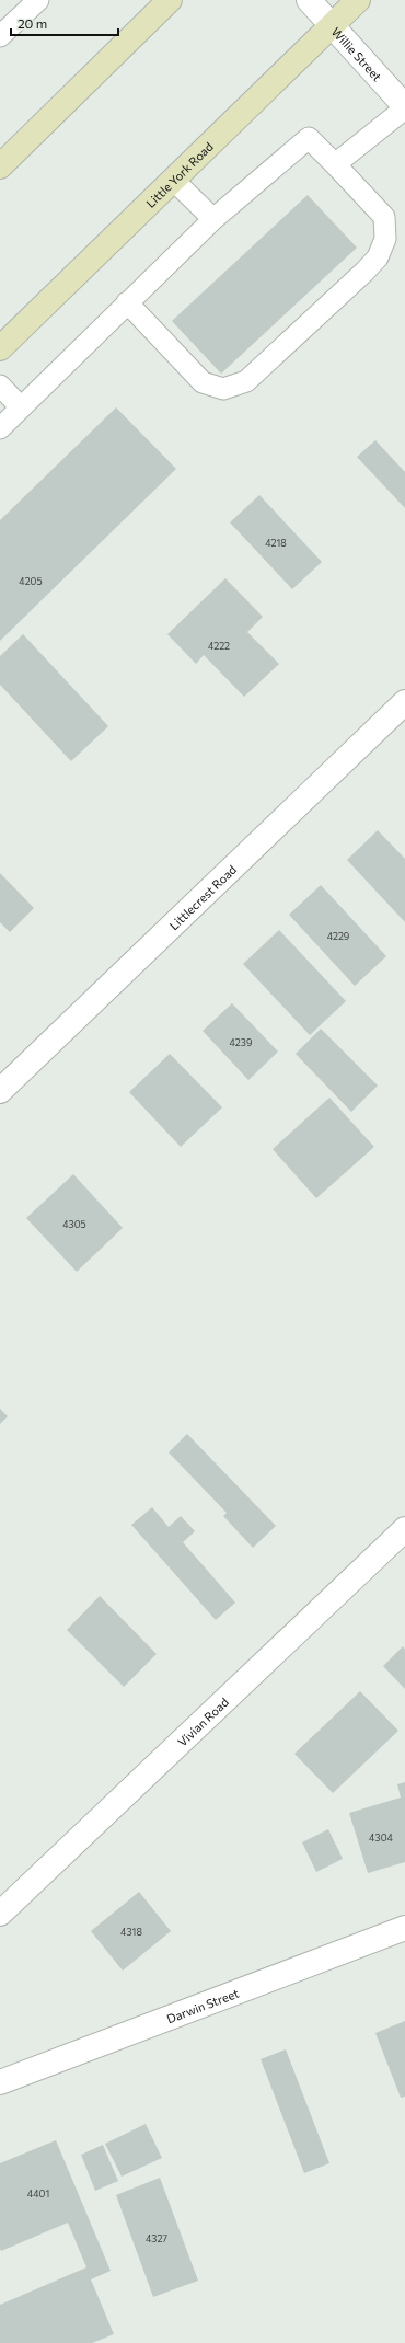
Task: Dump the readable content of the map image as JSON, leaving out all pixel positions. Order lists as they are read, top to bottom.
{
  "streets": {
    "main road": ["Little York Road"],
    "street": [
      "Willie Street",
      "Littlecrest Road",
      "Vivian Road",
      "Darwin Street"
    ]
  },
  "crossings": [
    ["Willie Street", "Little York Road"]
  ],
  "house_numbers": [
    "4218",
    "4205",
    "4222",
    "4229",
    "4239",
    "4305",
    "4304",
    "4318",
    "4401",
    "4327"
  ],
  "scale_bar": "20 m"
}
